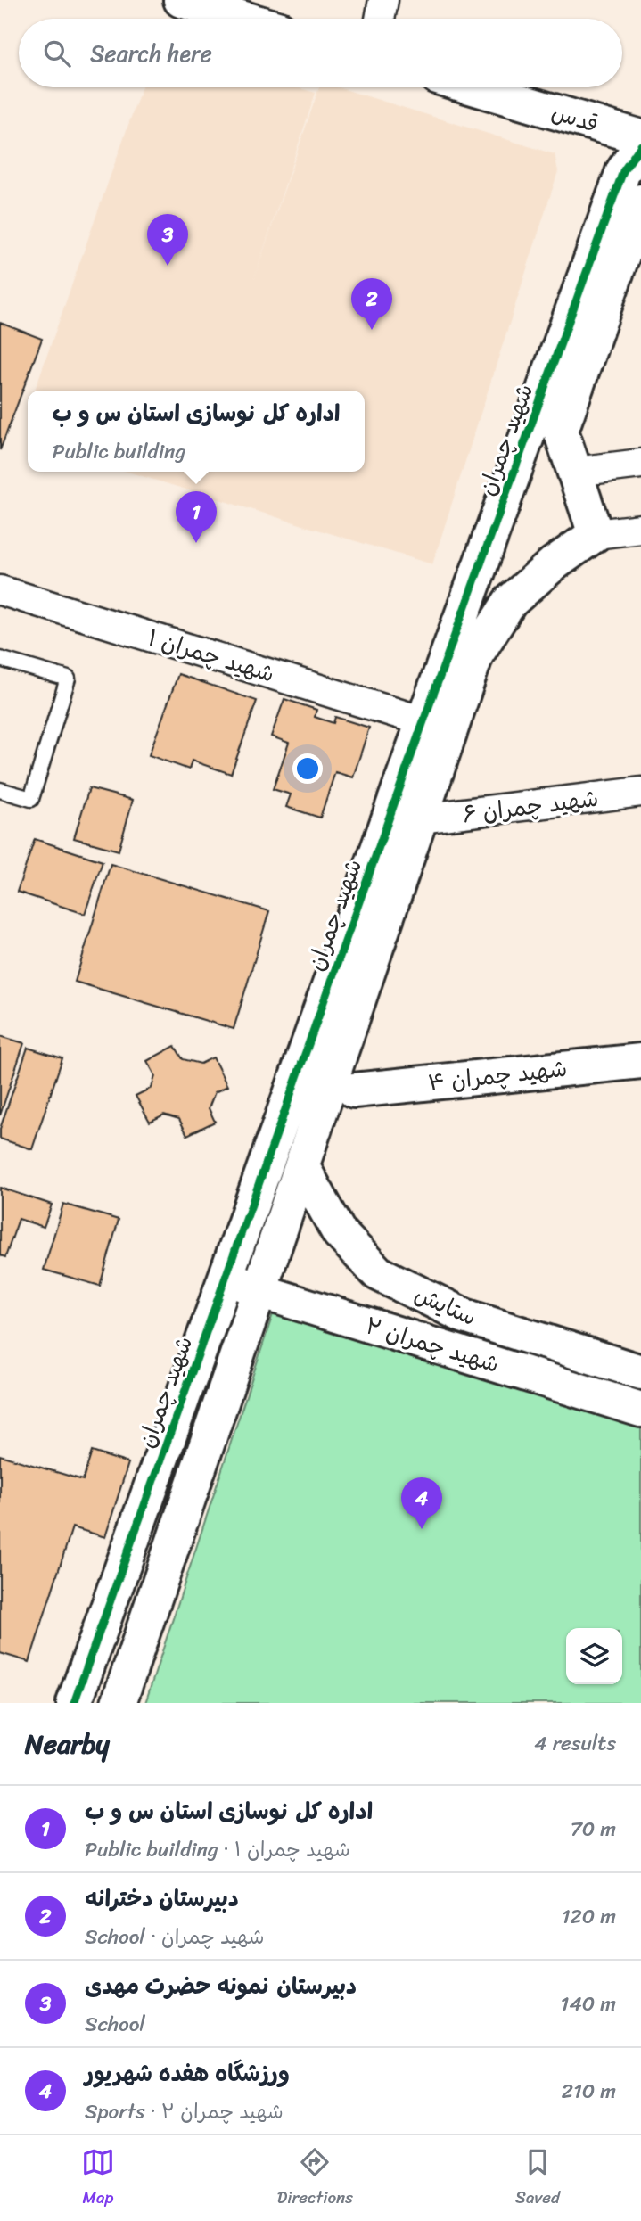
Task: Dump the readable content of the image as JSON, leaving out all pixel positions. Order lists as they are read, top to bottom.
{
  "streets": {
    "street": [
      "قدس",
      "شهید چمران",
      "شهید چمران ۱",
      "شهید چمران ۶",
      "شهید چمران ۴",
      "ستایش",
      "شهید چمران ۲"
    ]
  },
  "crossings": [
    ["شهید چمران", "شهید چمران ۱"],
    ["شهید چمران", "شهید چمران ۲"]
  ],
  "page": {
    "search": "Search here",
    "pins": [
      "3",
      "2",
      "1",
      "4"
    ],
    "popup": ["اداره کل نوسازی استان س و ب", "Public building"],
    "heading": ["Nearby", "4 results"],
    "list": [
      {
        "mark": "1",
        "name": "اداره کل نوسازی استان س و ب",
        "note": "Public building · شهید چمران ۱",
        "value": "70 m"
      },
      {
        "mark": "2",
        "name": "دبیرستان دخترانه",
        "note": "School · شهید چمران",
        "value": "120 m"
      },
      {
        "mark": "3",
        "name": "دبیرستان نمونه حضرت مهدی",
        "note": "School",
        "value": "140 m"
      },
      {
        "mark": "4",
        "name": "ورزشگاه هفده شهریور",
        "note": "Sports · شهید چمران ۲",
        "value": "210 m"
      }
    ],
    "nav": ["Map", "Directions", "Saved"]
  }
}
